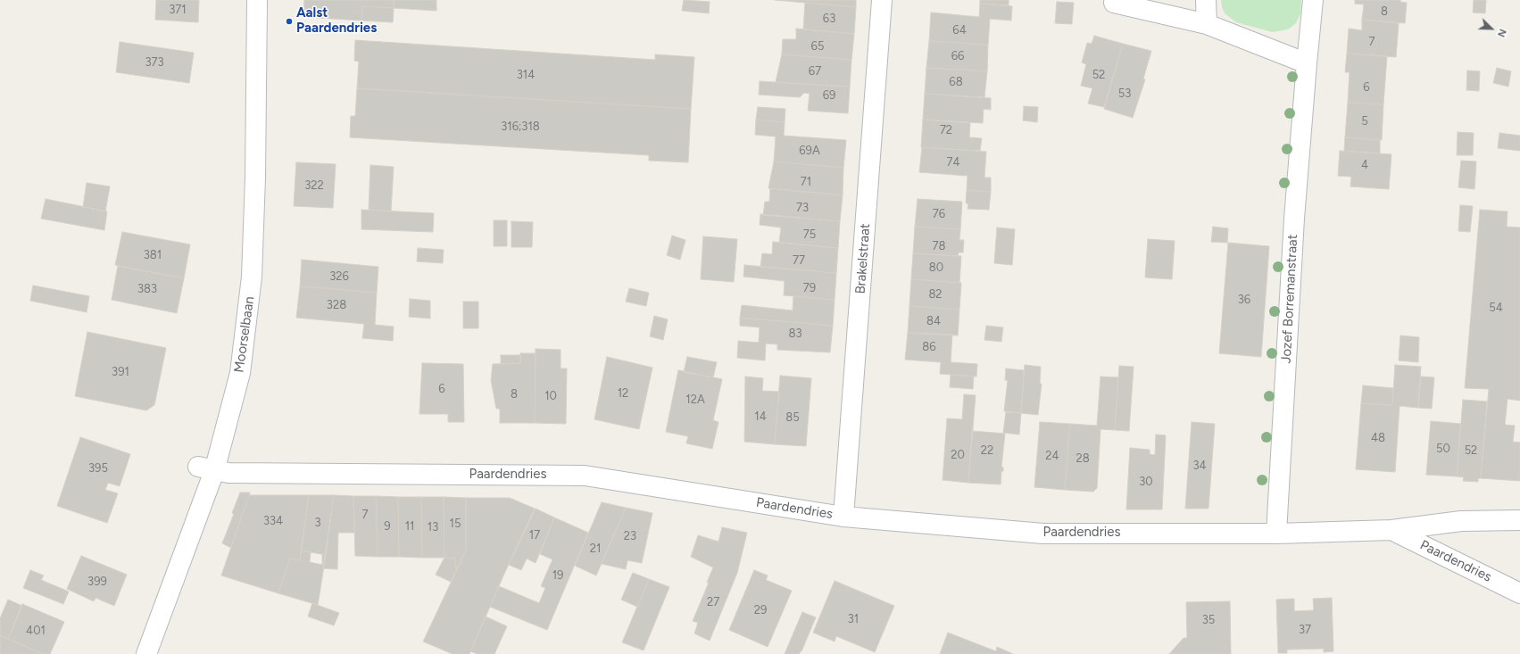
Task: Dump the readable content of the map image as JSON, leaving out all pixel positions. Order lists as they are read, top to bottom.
{
  "streets": {
    "street": [
      "Brakelstraat",
      "Jozef Borremanstraat",
      "Moorselbaan",
      "Paardendries"
    ]
  },
  "crossings": [
    ["Brakelstraat", "Paardendries"],
    ["Jozef Borremanstraat", "Paardendries"],
    ["Moorselbaan", "Paardendries"]
  ],
  "places": ["Aalst Paardendries"],
  "house_numbers": [
    "371",
    "8",
    "63",
    "64",
    "7",
    "65",
    "66",
    "373",
    "67",
    "314",
    "52",
    "68",
    "6",
    "53",
    "69",
    "5",
    "316;318",
    "72",
    "69A",
    "74",
    "4",
    "71",
    "322",
    "73",
    "76",
    "75",
    "78",
    "381",
    "77",
    "80",
    "326",
    "79",
    "383",
    "82",
    "36",
    "328",
    "54",
    "84",
    "83",
    "86",
    "391",
    "6",
    "12",
    "8",
    "10",
    "12A",
    "14",
    "85",
    "48",
    "50",
    "22",
    "52",
    "20",
    "24",
    "28",
    "34",
    "395",
    "30",
    "7",
    "334",
    "3",
    "15",
    "9",
    "11",
    "13",
    "17",
    "23",
    "21",
    "19",
    "399",
    "27",
    "29",
    "31",
    "35",
    "37",
    "401"
  ],
  "north": "bottom right"
}
